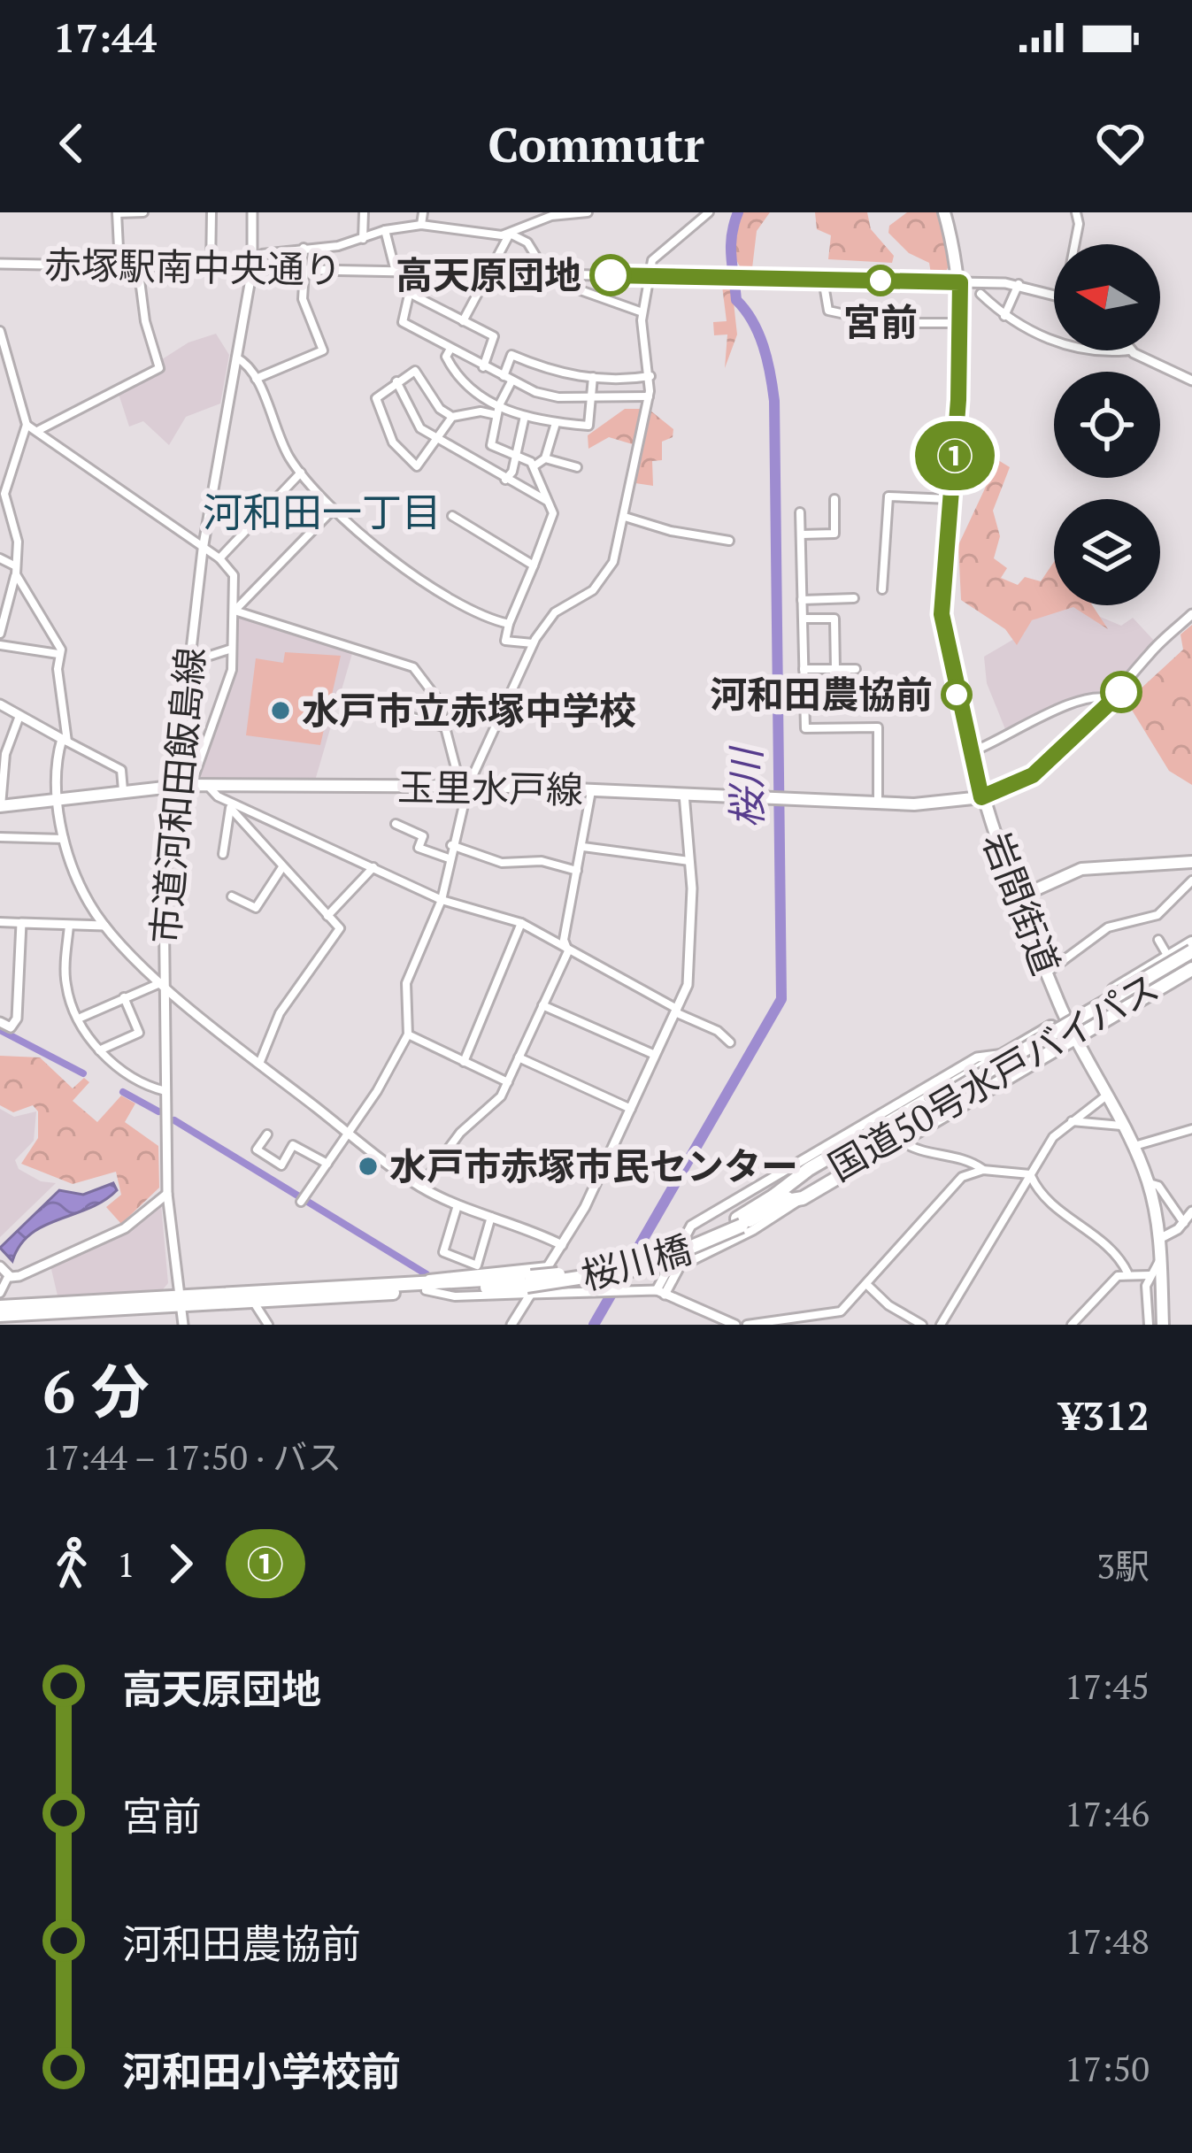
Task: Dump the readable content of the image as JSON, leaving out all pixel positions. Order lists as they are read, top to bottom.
{
  "streets": {
    "highway": ["国道50号水戸バイパス", "桜川橋"],
    "main road": ["玉里水戸線", "岩間街道"],
    "street": ["赤塚駅南中央通り", "市道河和田飯島線"]
  },
  "crossings": [
    ["赤塚駅南中央通り", "市道河和田飯島線"],
    ["赤塚駅南中央通り", "岩間街道"],
    ["玉里水戸線", "市道河和田飯島線"],
    ["玉里水戸線", "岩間街道"],
    ["国道50号水戸バイパス", "桜川橋"]
  ],
  "districts": ["河和田一丁目"],
  "water": ["桜川"],
  "places": [
    "高天原団地",
    "宮前",
    "河和田農協前",
    "水戸市立赤塚中学校",
    "水戸市赤塚市民センター"
  ],
  "lines": ["bus line ①"],
  "north": "left",
  "page": {
    "status": "17:44",
    "header": "Commutr",
    "on_map": "①",
    "heading": ["6 分", "17:44 – 17:50 · バス", "¥312"],
    "legs": ["1", "①", "3駅"],
    "list": [
      {
        "name": "高天原団地",
        "value": "17:45"
      },
      {
        "name": "宮前",
        "value": "17:46"
      },
      {
        "name": "河和田農協前",
        "value": "17:48"
      },
      {
        "name": "河和田小学校前",
        "value": "17:50"
      }
    ]
  }
}
